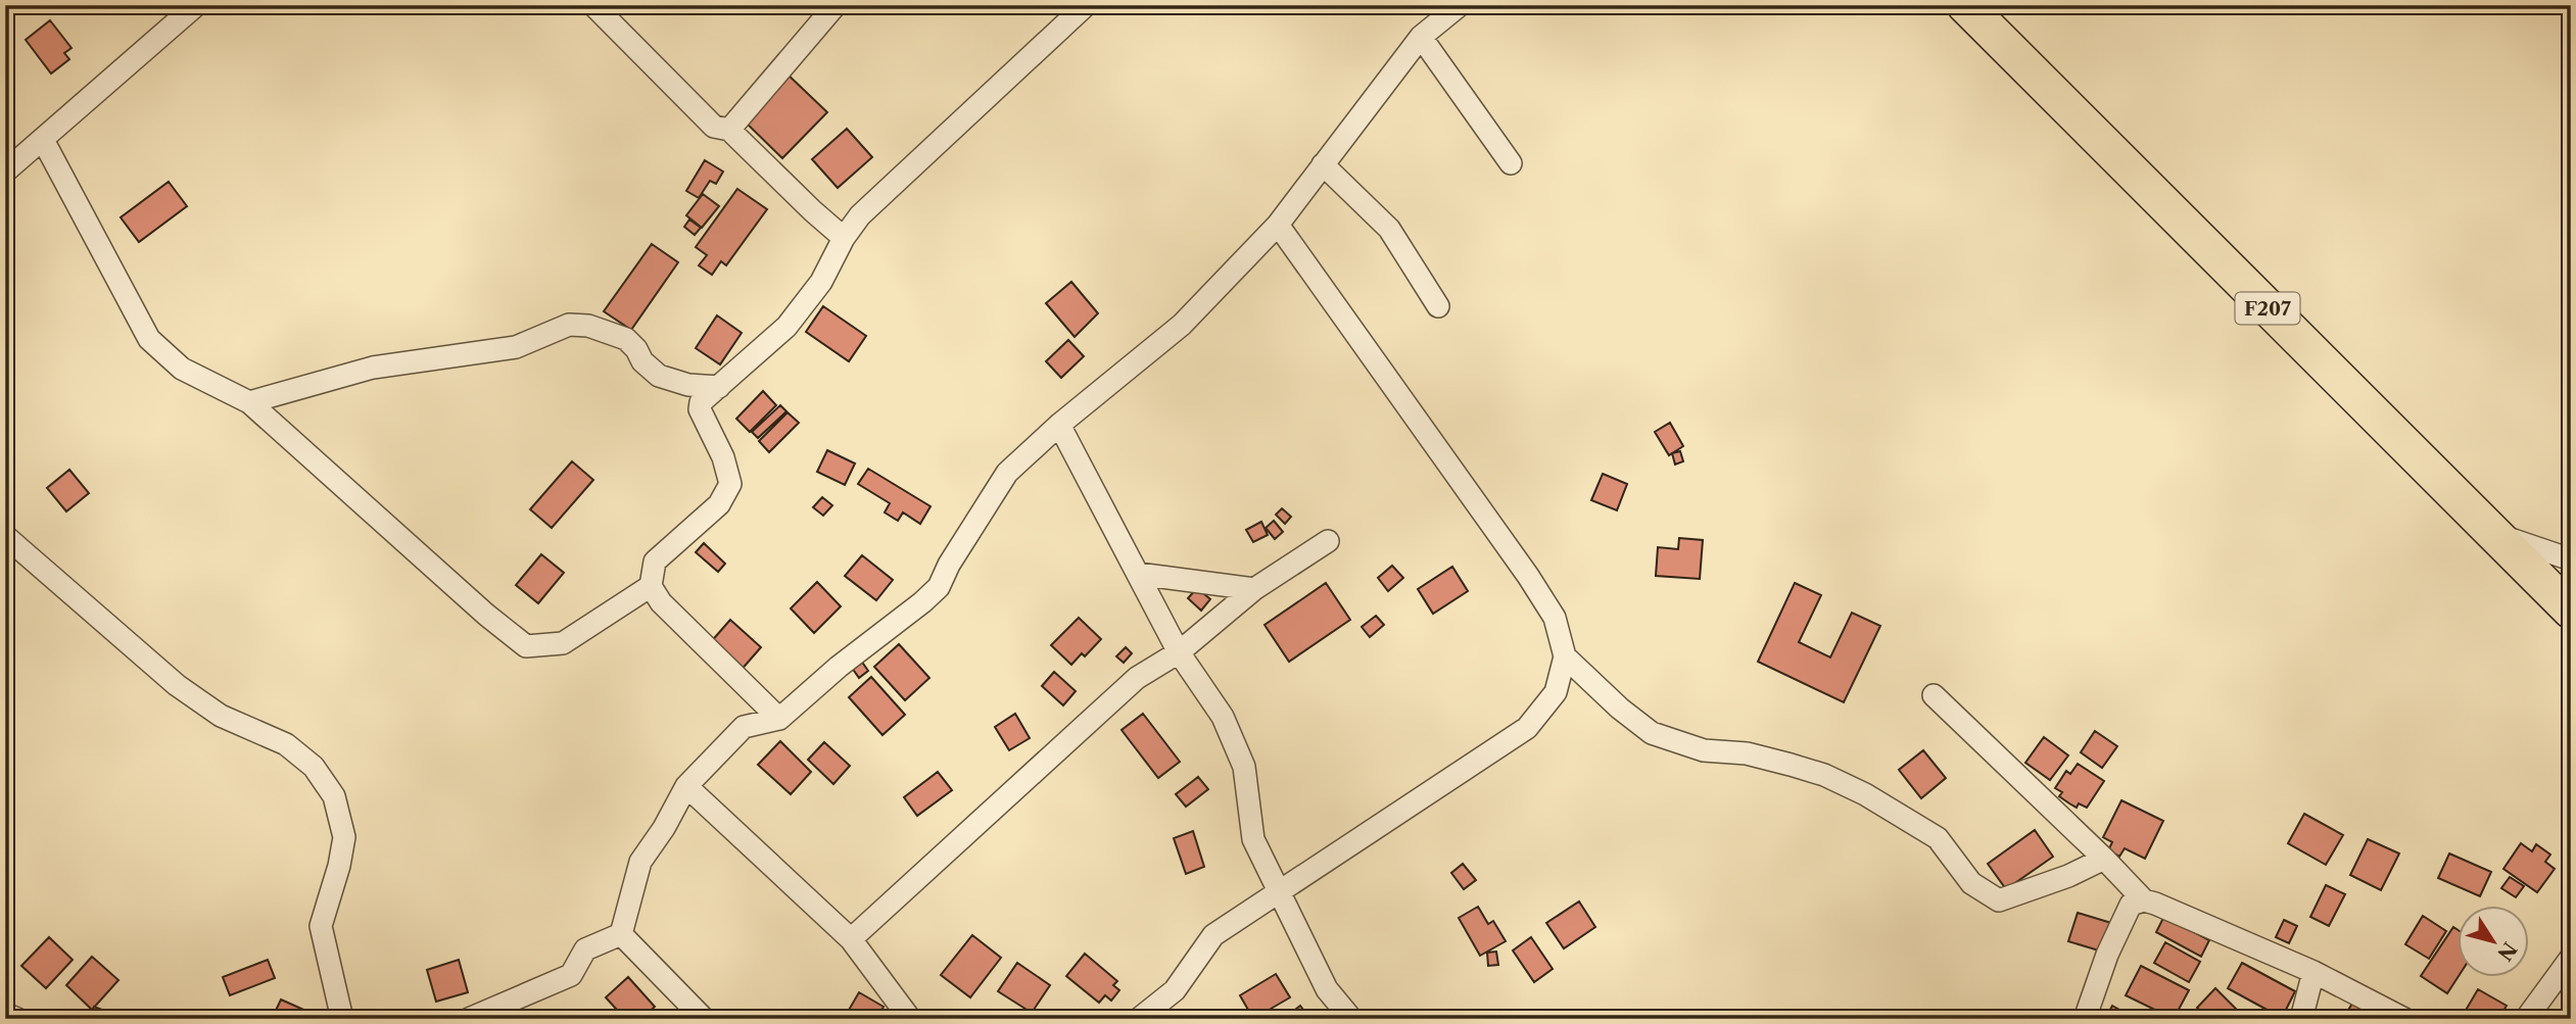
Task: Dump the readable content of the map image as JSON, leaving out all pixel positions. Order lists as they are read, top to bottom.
{
  "streets": {
    "main road": ["F207"]
  },
  "north": "bottom right"
}
